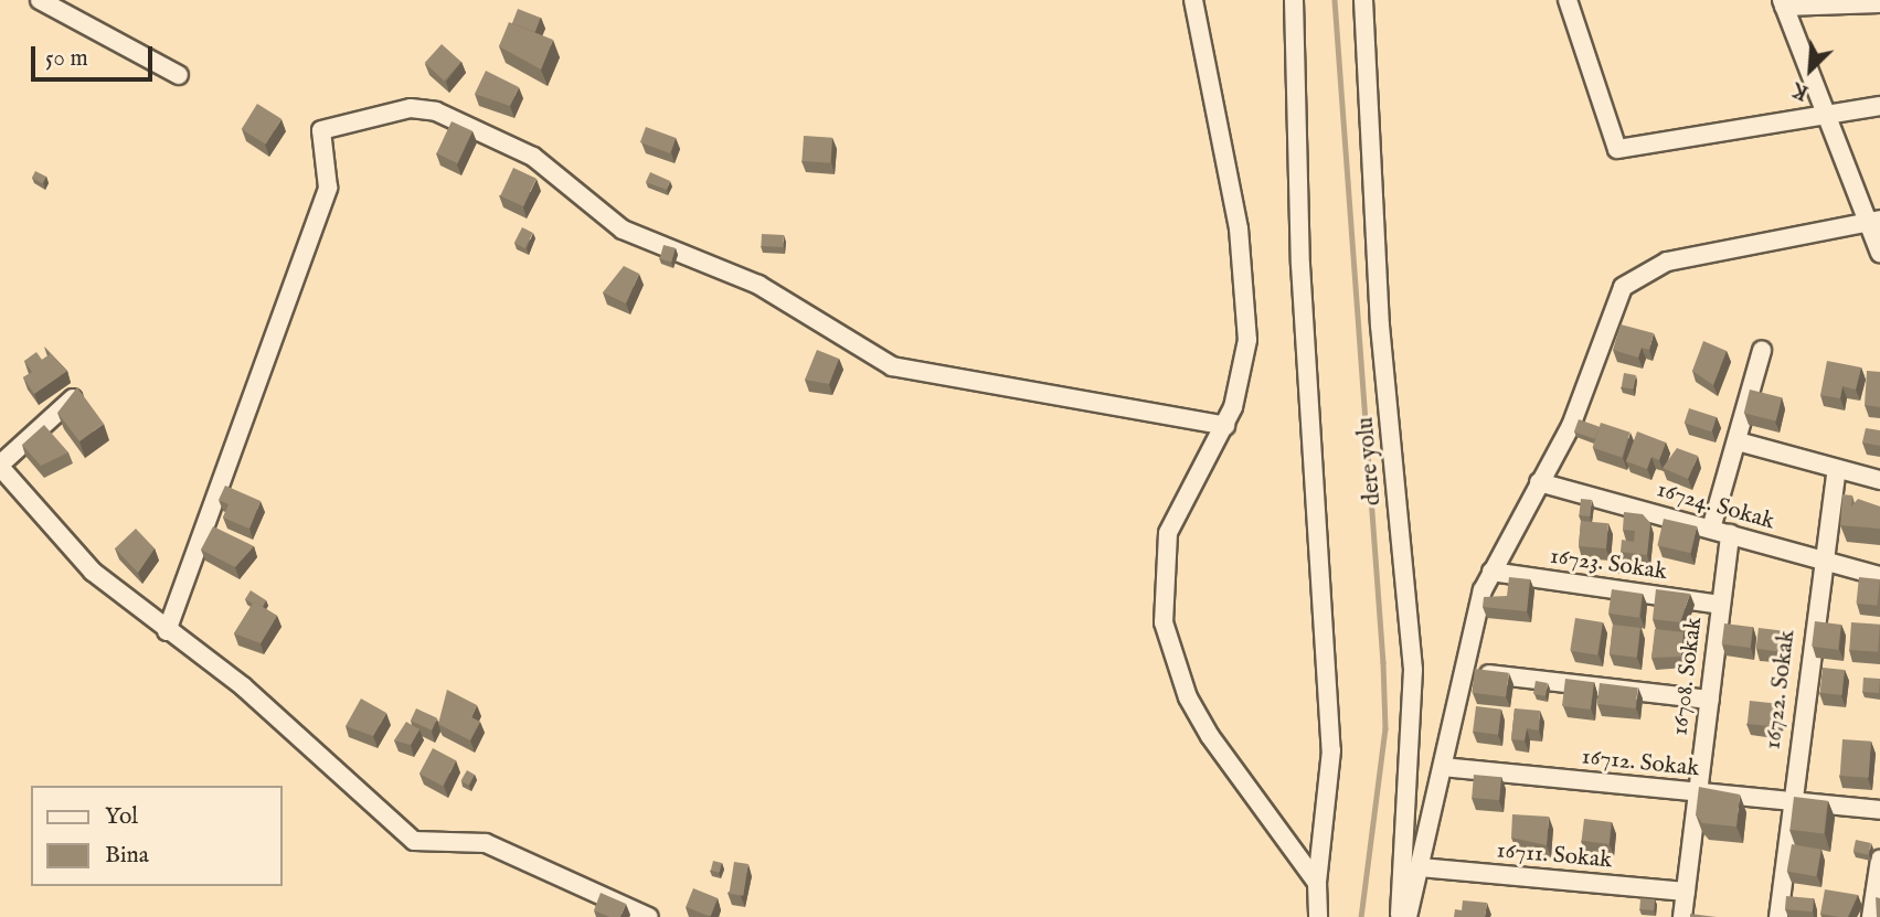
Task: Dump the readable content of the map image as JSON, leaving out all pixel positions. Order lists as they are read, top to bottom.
{
  "streets": {
    "street": [
      "dere yolu",
      "16724. Sokak",
      "16723. Sokak",
      "16708. Sokak",
      "16722. Sokak",
      "16712. Sokak",
      "16711. Sokak"
    ]
  },
  "crossings": [
    ["16724. Sokak", "16708. Sokak"],
    ["16724. Sokak", "16722. Sokak"],
    ["16723. Sokak", "16708. Sokak"],
    ["16708. Sokak", "16712. Sokak"],
    ["16708. Sokak", "16711. Sokak"],
    ["16722. Sokak", "16712. Sokak"]
  ],
  "legend": ["Yol", "Bina"],
  "scale_bar": "50 m",
  "north": "bottom left"
}
